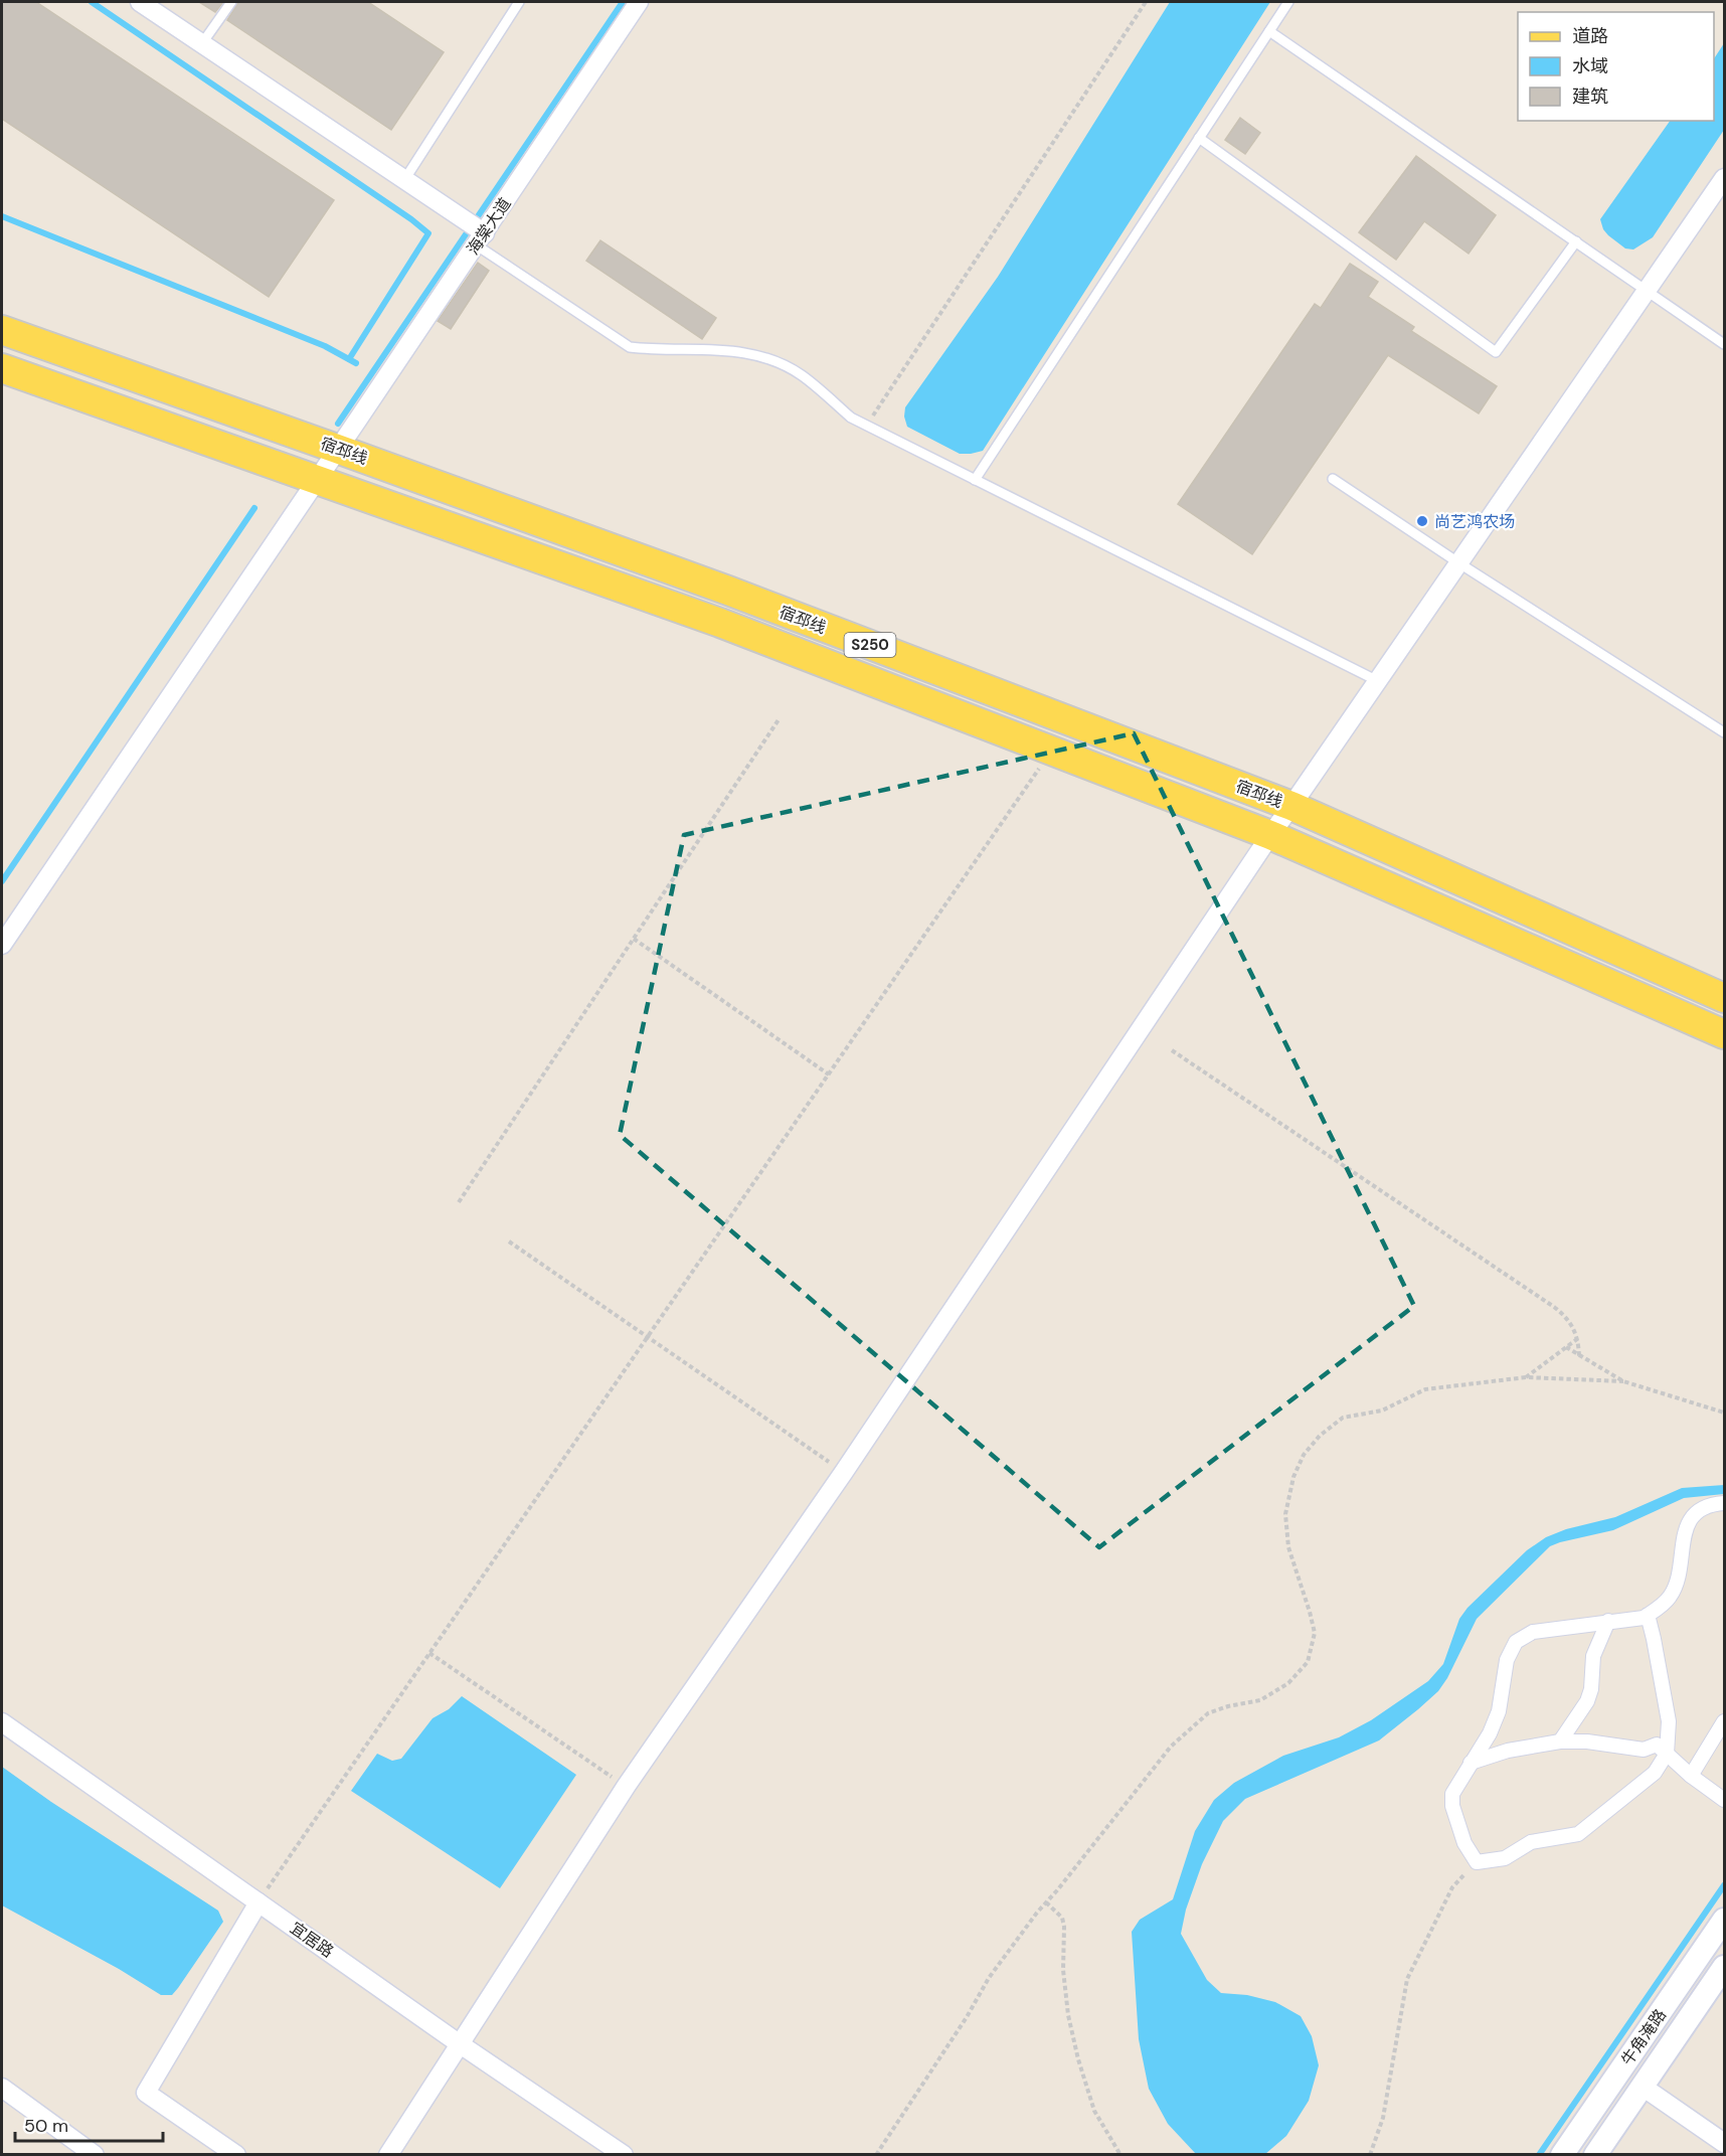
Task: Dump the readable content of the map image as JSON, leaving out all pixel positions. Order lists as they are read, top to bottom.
{
  "streets": {
    "main road": ["宿邳线", "S250"],
    "street": ["海棠大道", "宜居路", "牛角淹路"]
  },
  "crossings": [
    ["海棠大道", "宿邳线"]
  ],
  "places": ["尚艺鸿农场"],
  "legend": ["道路", "水域", "建筑"],
  "scale_bar": "50 m"
}
